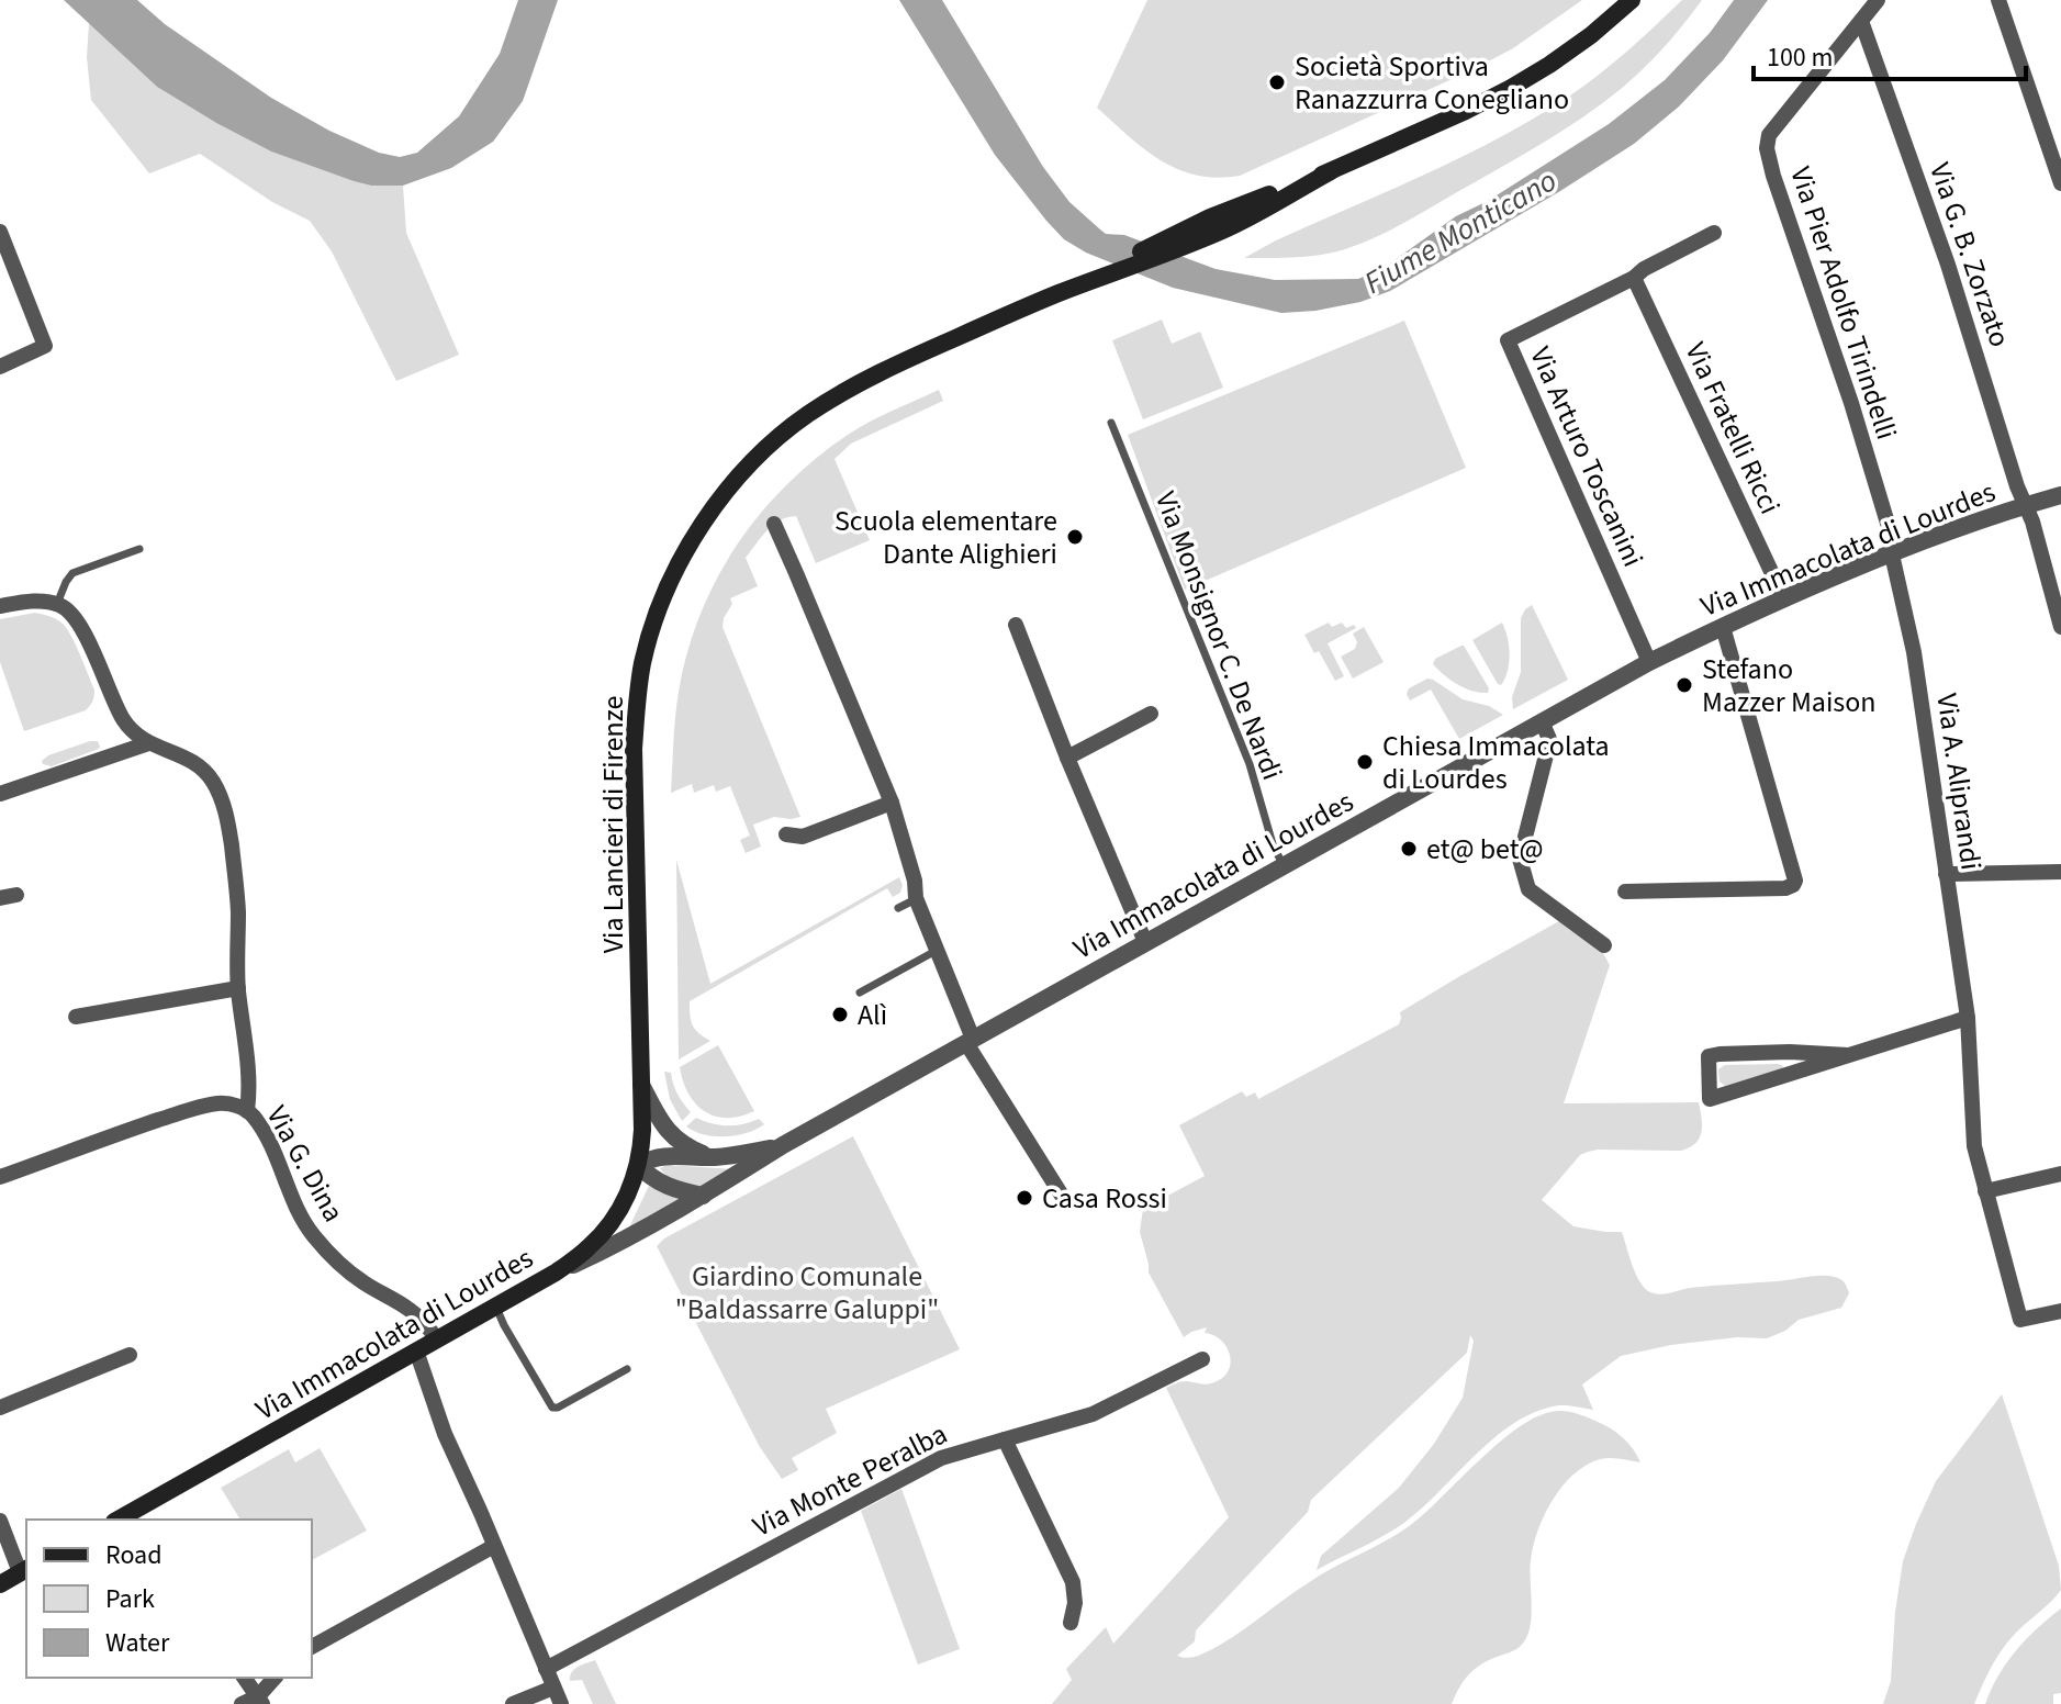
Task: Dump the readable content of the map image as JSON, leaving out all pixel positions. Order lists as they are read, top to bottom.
{
  "streets": {
    "main road": ["Via Immacolata di Lourdes", "Via Lancieri di Firenze"],
    "street": [
      "Via G. B. Zorzato",
      "Via Pier Adolfo Tirindelli",
      "Via Fratelli Ricci",
      "Via Arturo Toscanini",
      "Via A. Aliprandi",
      "Via G. Dina",
      "Via Monte Peralba"
    ],
    "lane": ["Via Monsignor C. De Nardi"]
  },
  "crossings": [
    ["Via G. B. Zorzato", "Via Pier Adolfo Tirindelli"],
    ["Via G. B. Zorzato", "Via Immacolata di Lourdes"],
    ["Via Pier Adolfo Tirindelli", "Via Immacolata di Lourdes"],
    ["Via Pier Adolfo Tirindelli", "Via A. Aliprandi"],
    ["Via Fratelli Ricci", "Via Arturo Toscanini"],
    ["Via Fratelli Ricci", "Via Immacolata di Lourdes"],
    ["Via Arturo Toscanini", "Via Immacolata di Lourdes"],
    ["Via Immacolata di Lourdes", "Via Monsignor C. De Nardi"],
    ["Via Immacolata di Lourdes", "Via A. Aliprandi"],
    ["Via Immacolata di Lourdes", "Via Lancieri di Firenze"],
    ["Via Immacolata di Lourdes", "Via G. Dina"]
  ],
  "water": ["Fiume Monticano"],
  "parks": ["Giardino Comunale \"Baldassarre Galuppi\""],
  "places": [
    "Società Sportiva Ranazzurra Conegliano",
    "Scuola elementare Dante Alighieri",
    "Stefano Mazzer Maison",
    "Chiesa Immacolata di Lourdes",
    "et@ bet@",
    "Alì",
    "Casa Rossi"
  ],
  "legend": ["Road", "Park", "Water"],
  "scale_bar": "100 m"
}
